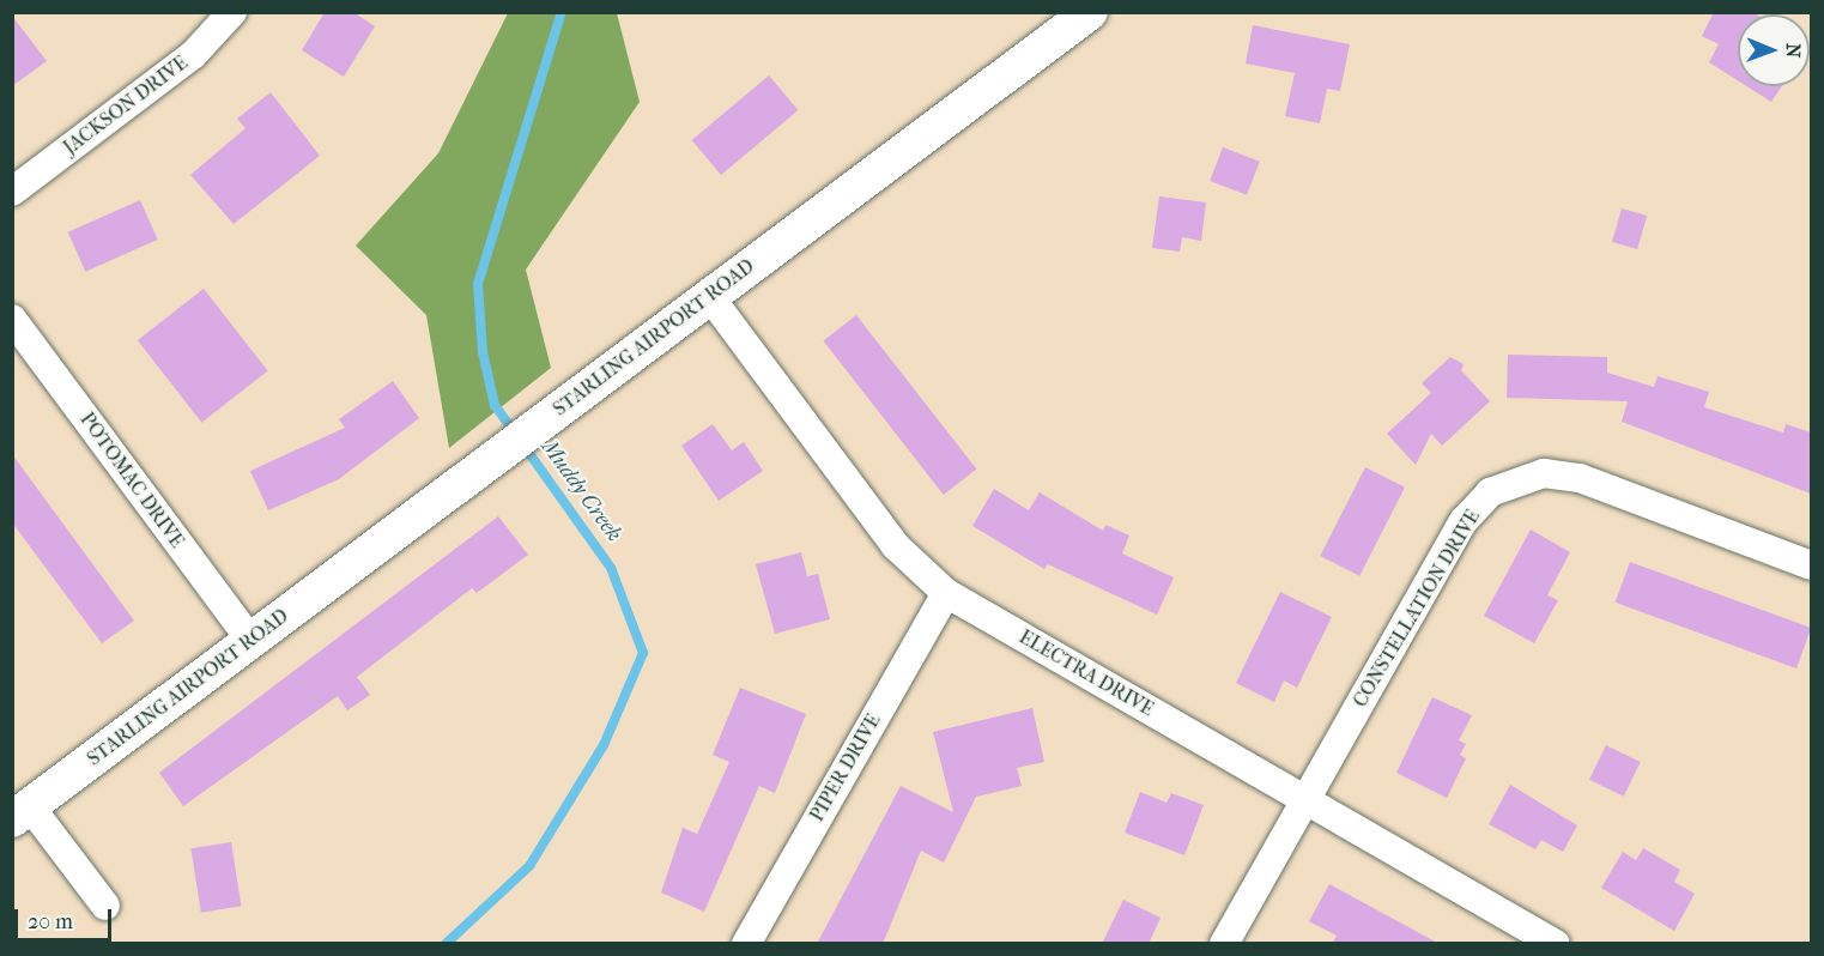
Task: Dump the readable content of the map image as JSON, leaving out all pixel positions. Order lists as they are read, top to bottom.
{
  "streets": {
    "street": [
      "JACKSON DRIVE",
      "STARLING AIRPORT ROAD",
      "POTOMAC DRIVE",
      "CONSTELLATION DRIVE",
      "ELECTRA DRIVE",
      "PIPER DRIVE"
    ]
  },
  "crossings": [
    ["STARLING AIRPORT ROAD", "POTOMAC DRIVE"],
    ["STARLING AIRPORT ROAD", "ELECTRA DRIVE"],
    ["CONSTELLATION DRIVE", "ELECTRA DRIVE"],
    ["ELECTRA DRIVE", "PIPER DRIVE"]
  ],
  "water": ["Muddy Creek"],
  "scale_bar": "20 m",
  "north": "right"
}
